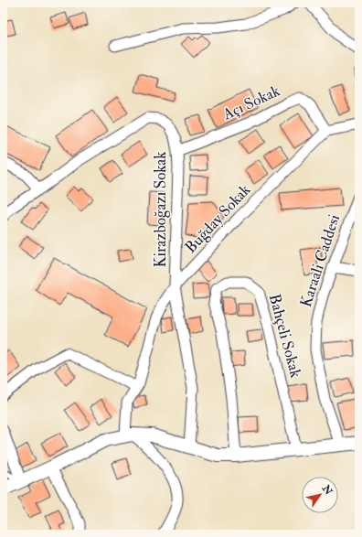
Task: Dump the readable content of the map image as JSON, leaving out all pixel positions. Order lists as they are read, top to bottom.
{
  "streets": {
    "street": [
      "Açı Sokak",
      "Kirazboğazı Sokak",
      "Buğday Sokak",
      "Karaali Caddesi",
      "Bahçeli Sokak"
    ]
  },
  "crossings": [
    ["Açı Sokak", "Kirazboğazı Sokak"],
    ["Açı Sokak", "Buğday Sokak"],
    ["Kirazboğazı Sokak", "Buğday Sokak"]
  ],
  "north": "top right"
}
